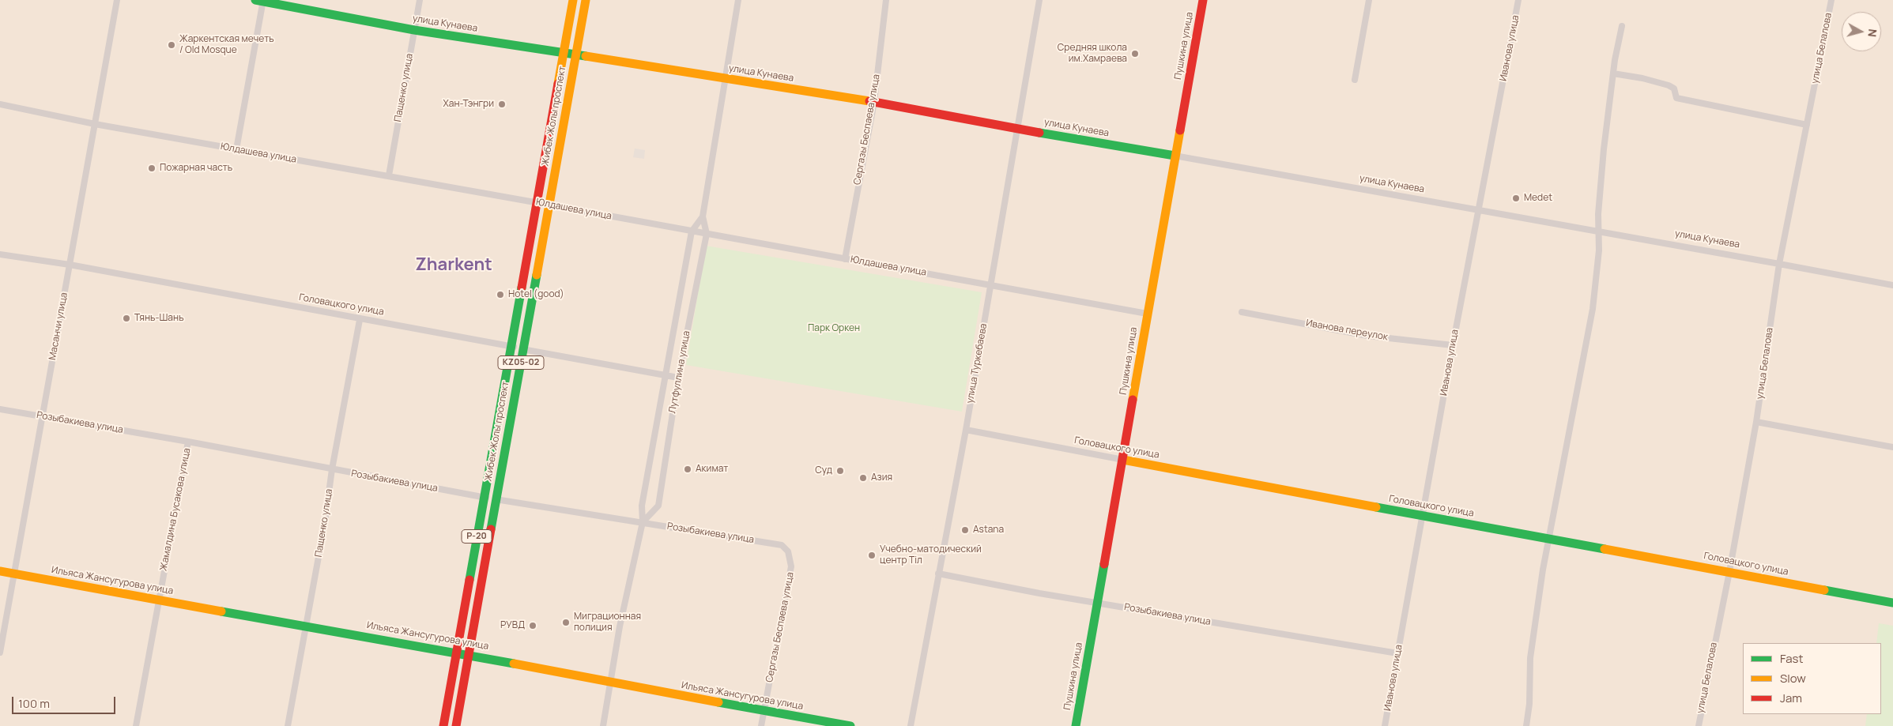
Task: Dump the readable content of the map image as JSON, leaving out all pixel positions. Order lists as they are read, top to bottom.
{
  "streets": {
    "main road": [
      "улица Кунаева",
      "Пушкина улица",
      "Жибек Жолы проспект",
      "Головацкого улица",
      "KZ05-02",
      "Р-20",
      "Ильяса Жансугурова улица"
    ],
    "street": [
      "Иванова улица",
      "улица Белалова",
      "Пащенко улица",
      "Сергазы Беспаева улица",
      "Юлдашева улица",
      "Масанчи улица",
      "Иванова переулок",
      "улица Туркебаева",
      "Лутфуллина улица",
      "Розыбакиева улица",
      "Жамалдина Бусакова улица"
    ]
  },
  "crossings": [
    ["улица Кунаева", "Пушкина улица"],
    ["улица Кунаева", "Иванова улица"],
    ["улица Кунаева", "улица Белалова"],
    ["улица Кунаева", "Пащенко улица"],
    ["улица Кунаева", "Жибек Жолы проспект"],
    ["улица Кунаева", "Сергазы Беспаева улица"],
    ["улица Кунаева", "улица Туркебаева"],
    ["улица Кунаева", "Лутфуллина улица"],
    ["Пушкина улица", "Юлдашева улица"],
    ["Пушкина улица", "Головацкого улица"],
    ["Пушкина улица", "Розыбакиева улица"],
    ["Иванова улица", "Головацкого улица"],
    ["Иванова улица", "Иванова переулок"],
    ["Иванова улица", "Розыбакиева улица"],
    ["улица Белалова", "Головацкого улица"],
    ["Пащенко улица", "Юлдашева улица"],
    ["Пащенко улица", "Головацкого улица"],
    ["Пащенко улица", "Розыбакиева улица"],
    ["Пащенко улица", "Ильяса Жансугурова улица"],
    ["Жибек Жолы проспект", "Юлдашева улица"],
    ["Жибек Жолы проспект", "Головацкого улица"],
    ["Жибек Жолы проспект", "Розыбакиева улица"],
    ["Жибек Жолы проспект", "Ильяса Жансугурова улица"],
    ["Сергазы Беспаева улица", "Юлдашева улица"],
    ["Сергазы Беспаева улица", "Розыбакиева улица"],
    ["Сергазы Беспаева улица", "Ильяса Жансугурова улица"],
    ["Юлдашева улица", "Масанчи улица"],
    ["Юлдашева улица", "улица Туркебаева"],
    ["Юлдашева улица", "Лутфуллина улица"],
    ["Головацкого улица", "Масанчи улица"],
    ["Головацкого улица", "улица Туркебаева"],
    ["Головацкого улица", "Лутфуллина улица"],
    ["Масанчи улица", "Розыбакиева улица"],
    ["Масанчи улица", "Ильяса Жансугурова улица"],
    ["улица Туркебаева", "Розыбакиева улица"],
    ["Лутфуллина улица", "Розыбакиева улица"],
    ["Лутфуллина улица", "Ильяса Жансугурова улица"],
    ["Розыбакиева улица", "Жамалдина Бусакова улица"],
    ["Жамалдина Бусакова улица", "Ильяса Жансугурова улица"]
  ],
  "districts": ["Zharkent"],
  "parks": ["Парк Оркен"],
  "places": [
    "Жаркентская мечеть / Old Mosque",
    "Средняя школа им.Хамраева",
    "Хан-Тэнгри",
    "Пожарная часть",
    "Medet",
    "Hotel (good)",
    "Тянь-Шань",
    "Акимат",
    "Суд",
    "Азия",
    "Astana",
    "Учебно-матодический центр Тіл",
    "Миграционная полиция",
    "РУВД"
  ],
  "legend": ["Fast", "Slow", "Jam"],
  "scale_bar": "100 m",
  "north": "right"
}
